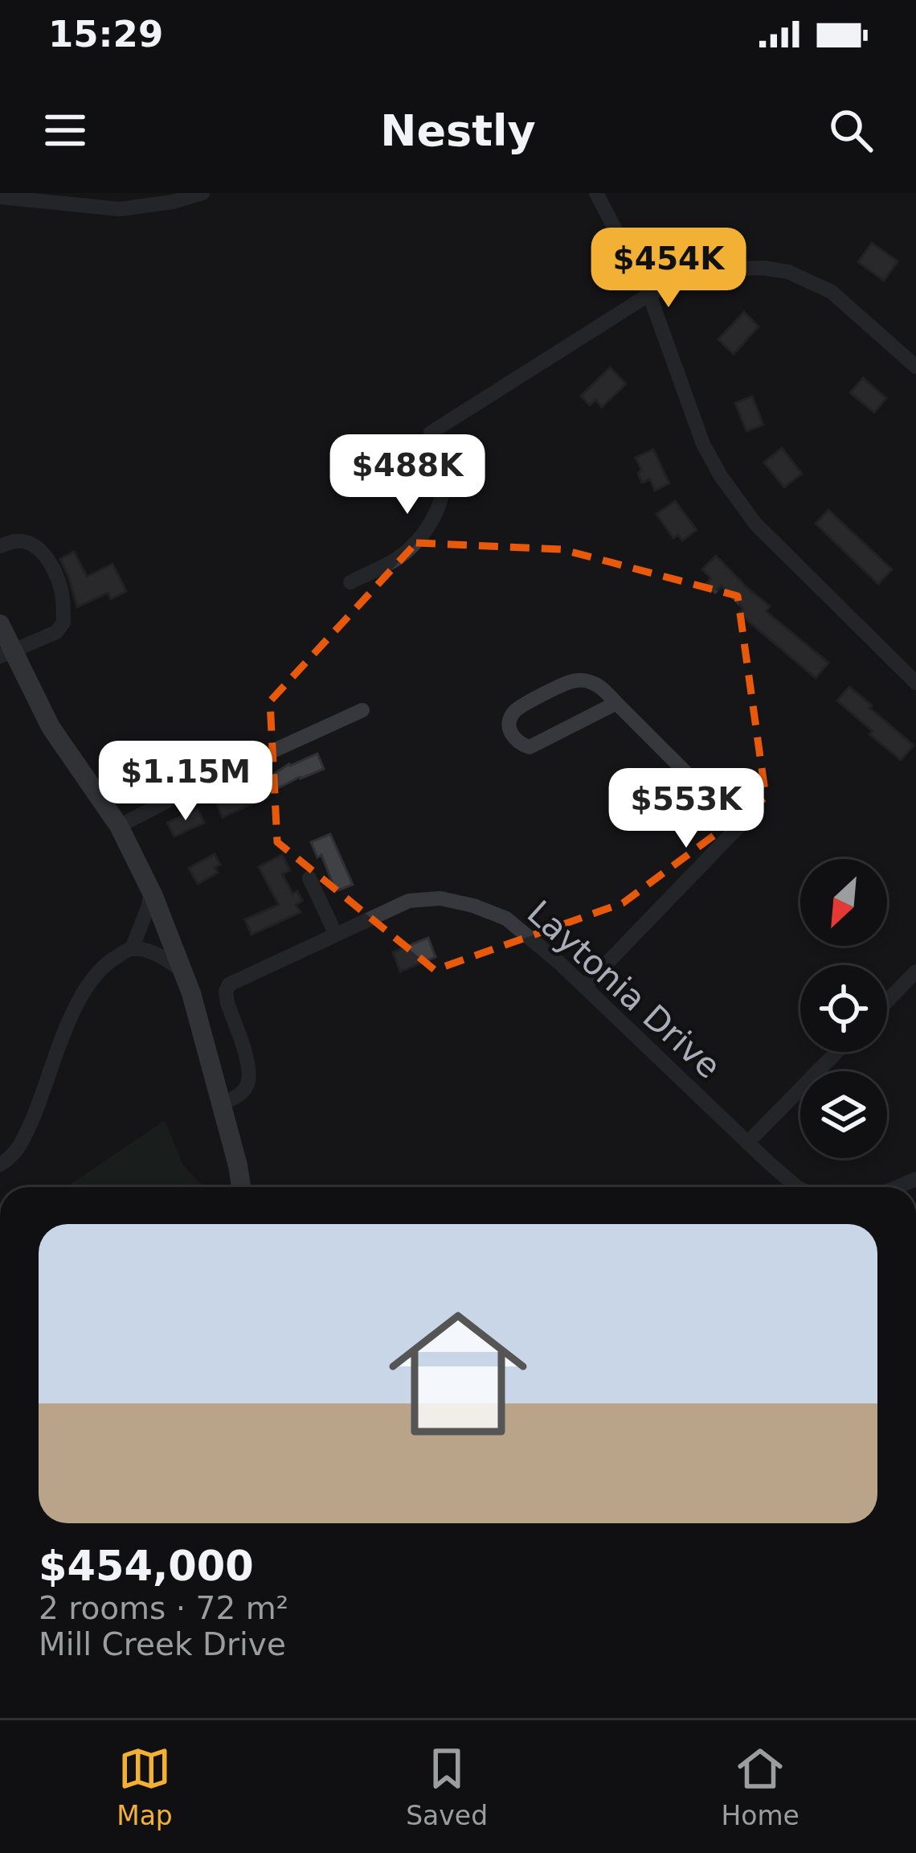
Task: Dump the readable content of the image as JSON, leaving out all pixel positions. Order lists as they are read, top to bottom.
{
  "streets": {
    "street": ["Laytonia Drive"]
  },
  "north": "bottom left",
  "page": {
    "status": "15:29",
    "header": "Nestly",
    "price": [
      "$454K",
      "$488K",
      "$1.15M",
      "$553K"
    ],
    "list": [
      {
        "name": "$454,000",
        "note": "2 rooms · 72 m² · Mill Creek Drive"
      }
    ],
    "tabs": ["Map", "Saved", "Home"]
  }
}
